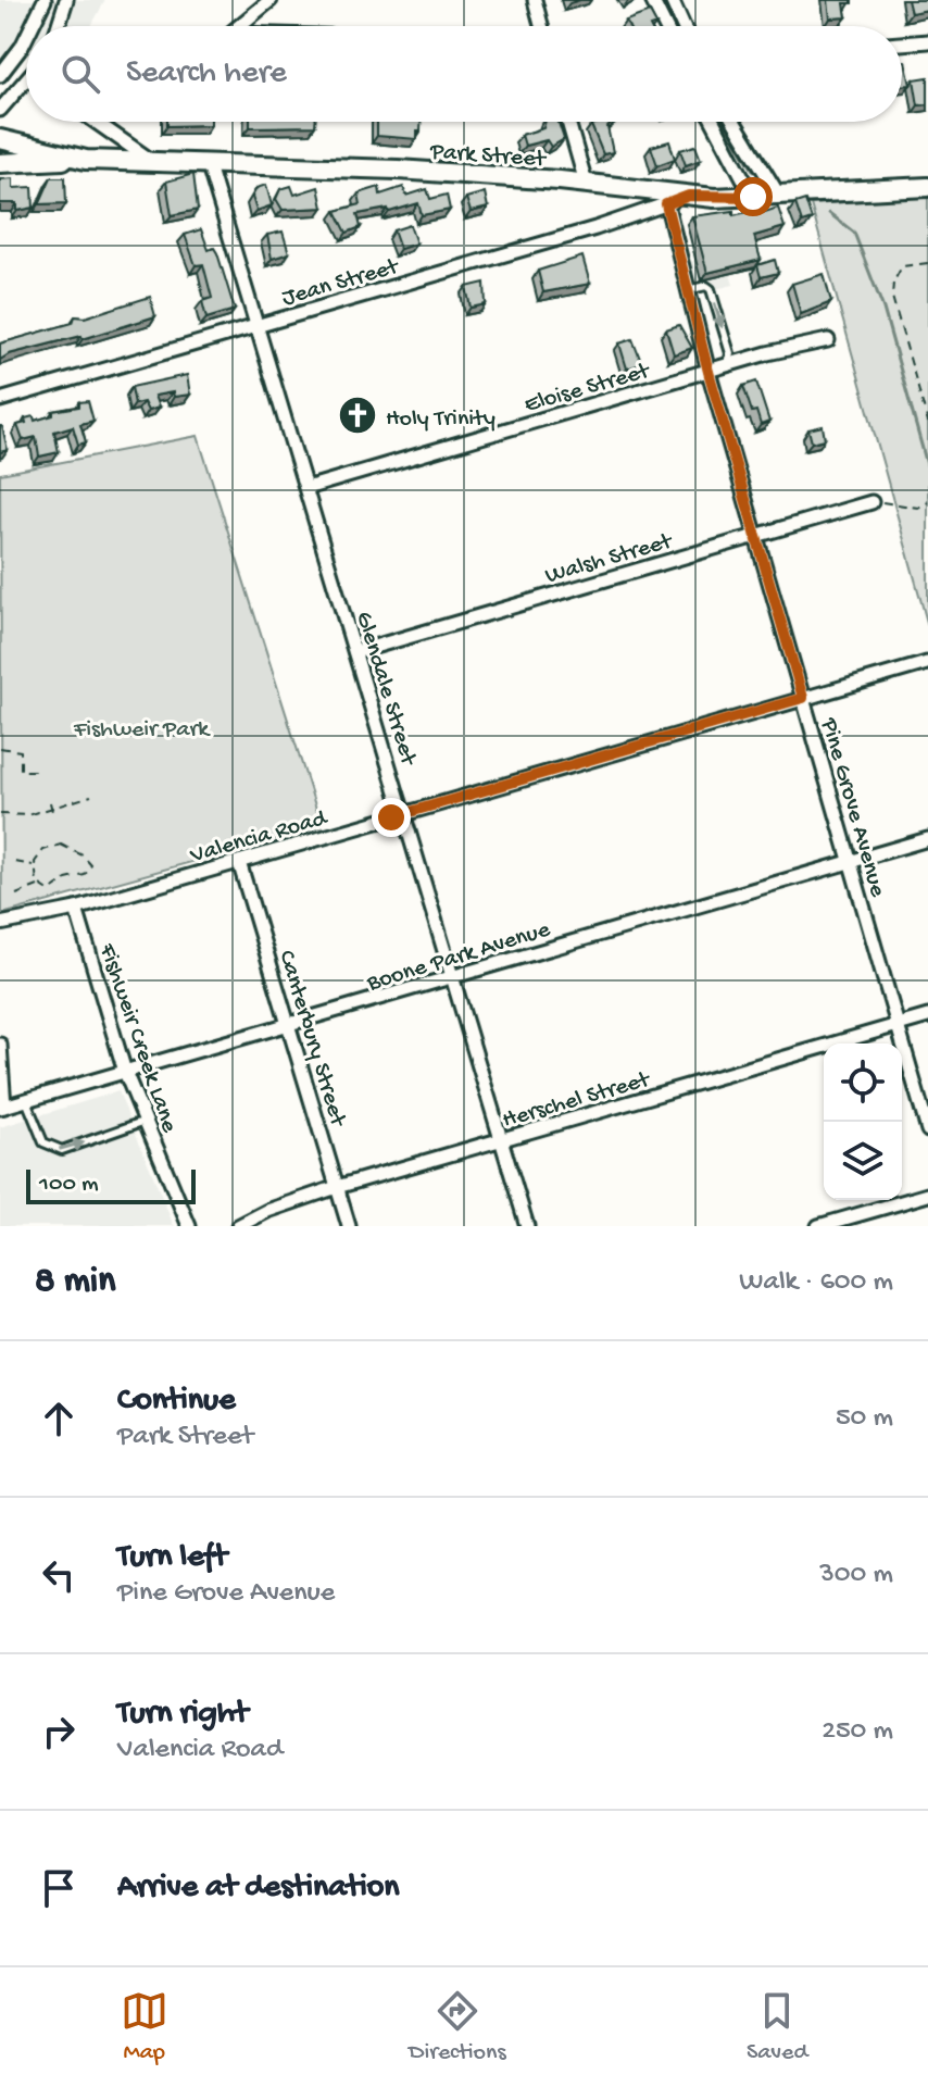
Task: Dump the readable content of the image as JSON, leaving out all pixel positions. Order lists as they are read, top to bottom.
{
  "streets": {
    "street": [
      "Park Street",
      "Jean Street",
      "Eloise Street",
      "Walsh Street",
      "Glendale Street",
      "Pine Grove Avenue",
      "Valencia Road",
      "Boone Park Avenue",
      "Fishweir Creek Lane",
      "Canterbury Street",
      "Herschel Street"
    ]
  },
  "crossings": [
    ["Park Street", "Jean Street"],
    ["Park Street", "Glendale Street"],
    ["Park Street", "Pine Grove Avenue"],
    ["Jean Street", "Glendale Street"],
    ["Jean Street", "Pine Grove Avenue"],
    ["Eloise Street", "Glendale Street"],
    ["Eloise Street", "Pine Grove Avenue"],
    ["Walsh Street", "Glendale Street"],
    ["Walsh Street", "Pine Grove Avenue"],
    ["Glendale Street", "Valencia Road"],
    ["Glendale Street", "Boone Park Avenue"],
    ["Glendale Street", "Herschel Street"],
    ["Pine Grove Avenue", "Valencia Road"],
    ["Pine Grove Avenue", "Boone Park Avenue"],
    ["Pine Grove Avenue", "Herschel Street"],
    ["Valencia Road", "Fishweir Creek Lane"],
    ["Valencia Road", "Canterbury Street"],
    ["Boone Park Avenue", "Fishweir Creek Lane"],
    ["Boone Park Avenue", "Canterbury Street"],
    ["Canterbury Street", "Herschel Street"]
  ],
  "parks": ["Fishweir Park"],
  "places": {
    "church": ["Holy Trinity"]
  },
  "scale_bar": "100 m",
  "page": {
    "search": "Search here",
    "scale": "100 m",
    "heading": ["8 min", "Walk · 600 m"],
    "list": [
      ["Continue", "Park Street", "50 m"],
      ["Turn left", "Pine Grove Avenue", "300 m"],
      ["Turn right", "Valencia Road", "250 m"],
      "Arrive at destination"
    ],
    "nav": ["Map", "Directions", "Saved"]
  }
}
